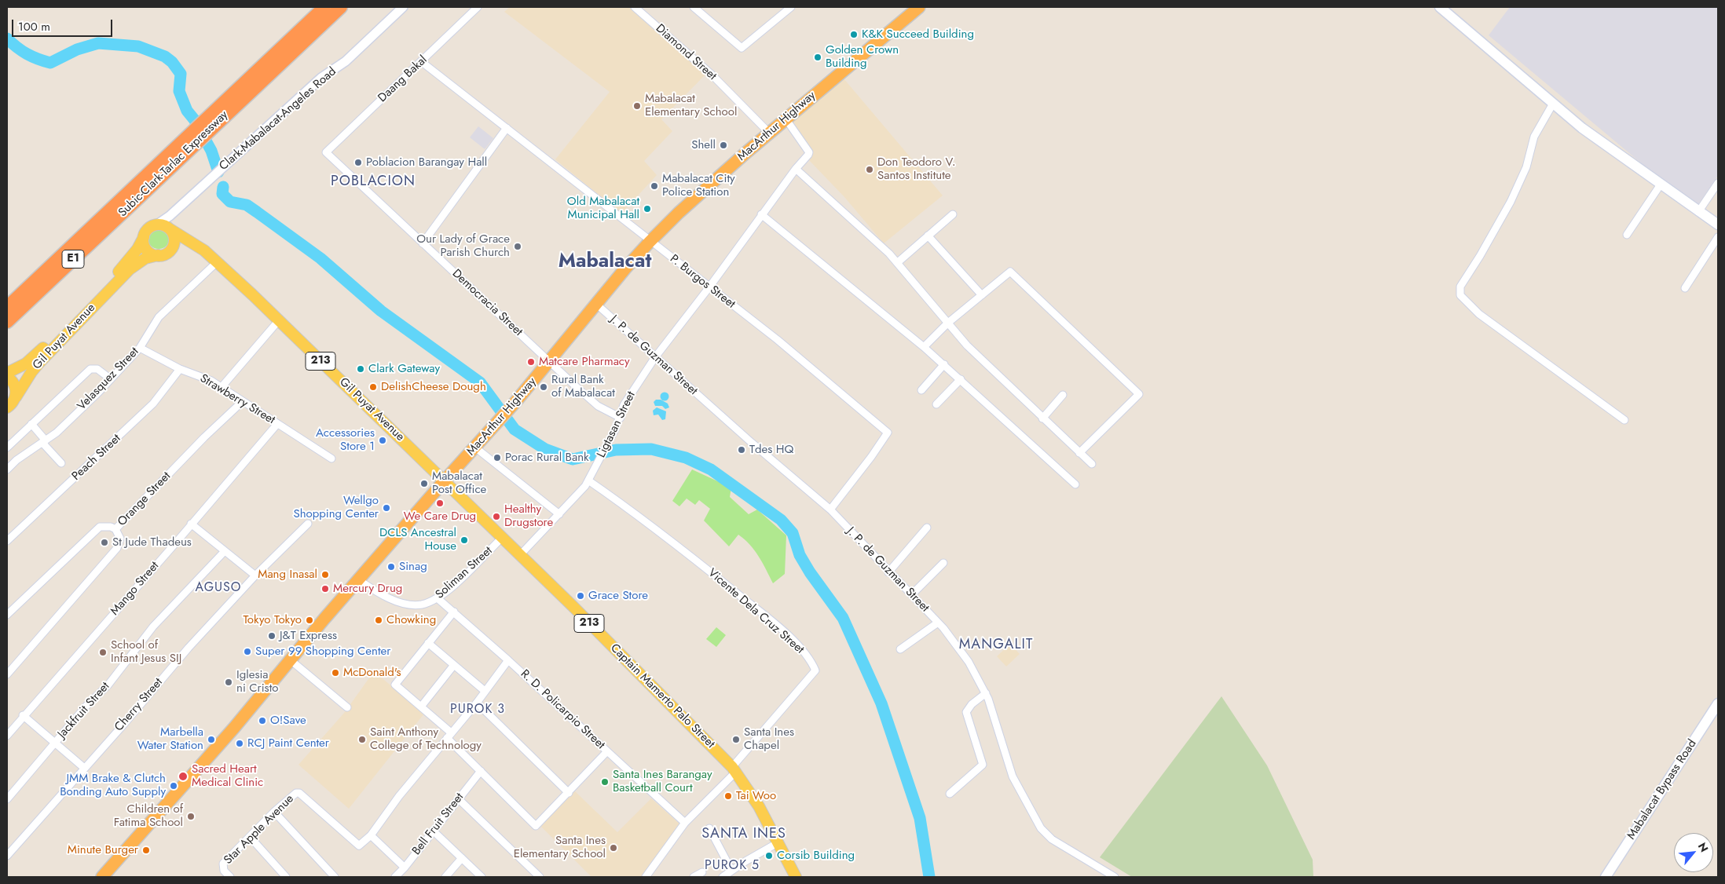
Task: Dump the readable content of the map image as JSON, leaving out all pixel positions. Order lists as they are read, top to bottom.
{
  "streets": {
    "highway": ["MacArthur Highway", "Subic-Clark-Tarlac Expressway", "E1"],
    "main road": [
      "Gil Puyat Avenue",
      "213",
      "Captain Mamerto Palo Street",
      "Mabalacat Bypass Road"
    ],
    "street": [
      "Diamond Street",
      "Daang Bakal",
      "Clark-Mabalacat-Angeles Road",
      "P. Burgos Street",
      "Democracia Street",
      "J. P. de Guzman Street",
      "Velasquez Street",
      "Strawberry Street",
      "Ligtasan Street",
      "Peach Street",
      "Orange Street",
      "Soliman Street",
      "Mango Street",
      "Vicente Dela Cruz Street",
      "Cherry Street",
      "R. D. Policarpio Street",
      "Jackfruit Street",
      "Bell Fruit Street",
      "Star Apple Avenue"
    ]
  },
  "crossings": [
    ["Diamond Street", "MacArthur Highway"],
    ["Daang Bakal", "P. Burgos Street"],
    ["Daang Bakal", "Democracia Street"],
    ["Clark-Mabalacat-Angeles Road", "Gil Puyat Avenue"],
    ["MacArthur Highway", "P. Burgos Street"],
    ["MacArthur Highway", "Democracia Street"],
    ["MacArthur Highway", "Gil Puyat Avenue"],
    ["MacArthur Highway", "J. P. de Guzman Street"],
    ["MacArthur Highway", "Ligtasan Street"],
    ["MacArthur Highway", "Soliman Street"],
    ["MacArthur Highway", "Captain Mamerto Palo Street"],
    ["P. Burgos Street", "J. P. de Guzman Street"],
    ["P. Burgos Street", "Ligtasan Street"],
    ["Democracia Street", "Ligtasan Street"],
    ["Gil Puyat Avenue", "Velasquez Street"],
    ["Gil Puyat Avenue", "Captain Mamerto Palo Street"],
    ["J. P. de Guzman Street", "Ligtasan Street"],
    ["213", "Captain Mamerto Palo Street"],
    ["Velasquez Street", "Strawberry Street"],
    ["Strawberry Street", "Peach Street"],
    ["Strawberry Street", "Orange Street"],
    ["Strawberry Street", "Mango Street"],
    ["Ligtasan Street", "Vicente Dela Cruz Street"],
    ["Ligtasan Street", "Captain Mamerto Palo Street"],
    ["Soliman Street", "Captain Mamerto Palo Street"],
    ["Soliman Street", "R. D. Policarpio Street"],
    ["Vicente Dela Cruz Street", "Captain Mamerto Palo Street"]
  ],
  "districts": [
    "POBLACION",
    "Mabalacat",
    "AGUSO",
    "MANGALIT",
    "PUROK 3",
    "SANTA INES",
    "PUROK 5"
  ],
  "places": [
    "K&K Succeed Building",
    "Golden Crown Building",
    "Mabalacat Elementary School",
    "Shell",
    "Poblacion Barangay Hall",
    "Don Teodoro V. Santos Institute",
    "Mabalacat City Police Station",
    "Old Mabalacat Municipal Hall",
    "Our Lady of Grace Parish Church",
    "Matcare Pharmacy",
    "Clark Gateway",
    "DelishCheese Dough",
    "Rural Bank of Mabalacat",
    "Accessories Store 1",
    "Tdes HQ",
    "Porac Rural Bank",
    "Mabalacat Post Office",
    "We Care Drug",
    "Wellgo Shopping Center",
    "Healthy Drugstore",
    "DCLS Ancestral House",
    "St Jude Thadeus",
    "Sinag",
    "Mang Inasal",
    "Mercury Drug",
    "Grace Store",
    "Tokyo Tokyo",
    "Chowking",
    "J&T Express",
    "Super 99 Shopping Center",
    "School of Infant Jesus SIJ",
    "McDonald's",
    "Iglesia ni Cristo",
    "O!Save",
    "Marbella Water Station",
    "Saint Anthony College of Technology",
    "Santa Ines Chapel",
    "RCJ Paint Center",
    "Sacred Heart Medical Clinic",
    "Santa Ines Barangay Basketball Court",
    "JMM Brake & Clutch Bonding Auto Supply",
    "Tai Woo",
    "Children of Fatima School",
    "Santa Ines Elementary School",
    "Minute Burger",
    "Corsib Building"
  ],
  "scale_bar": "100 m",
  "north": "top right"
}
